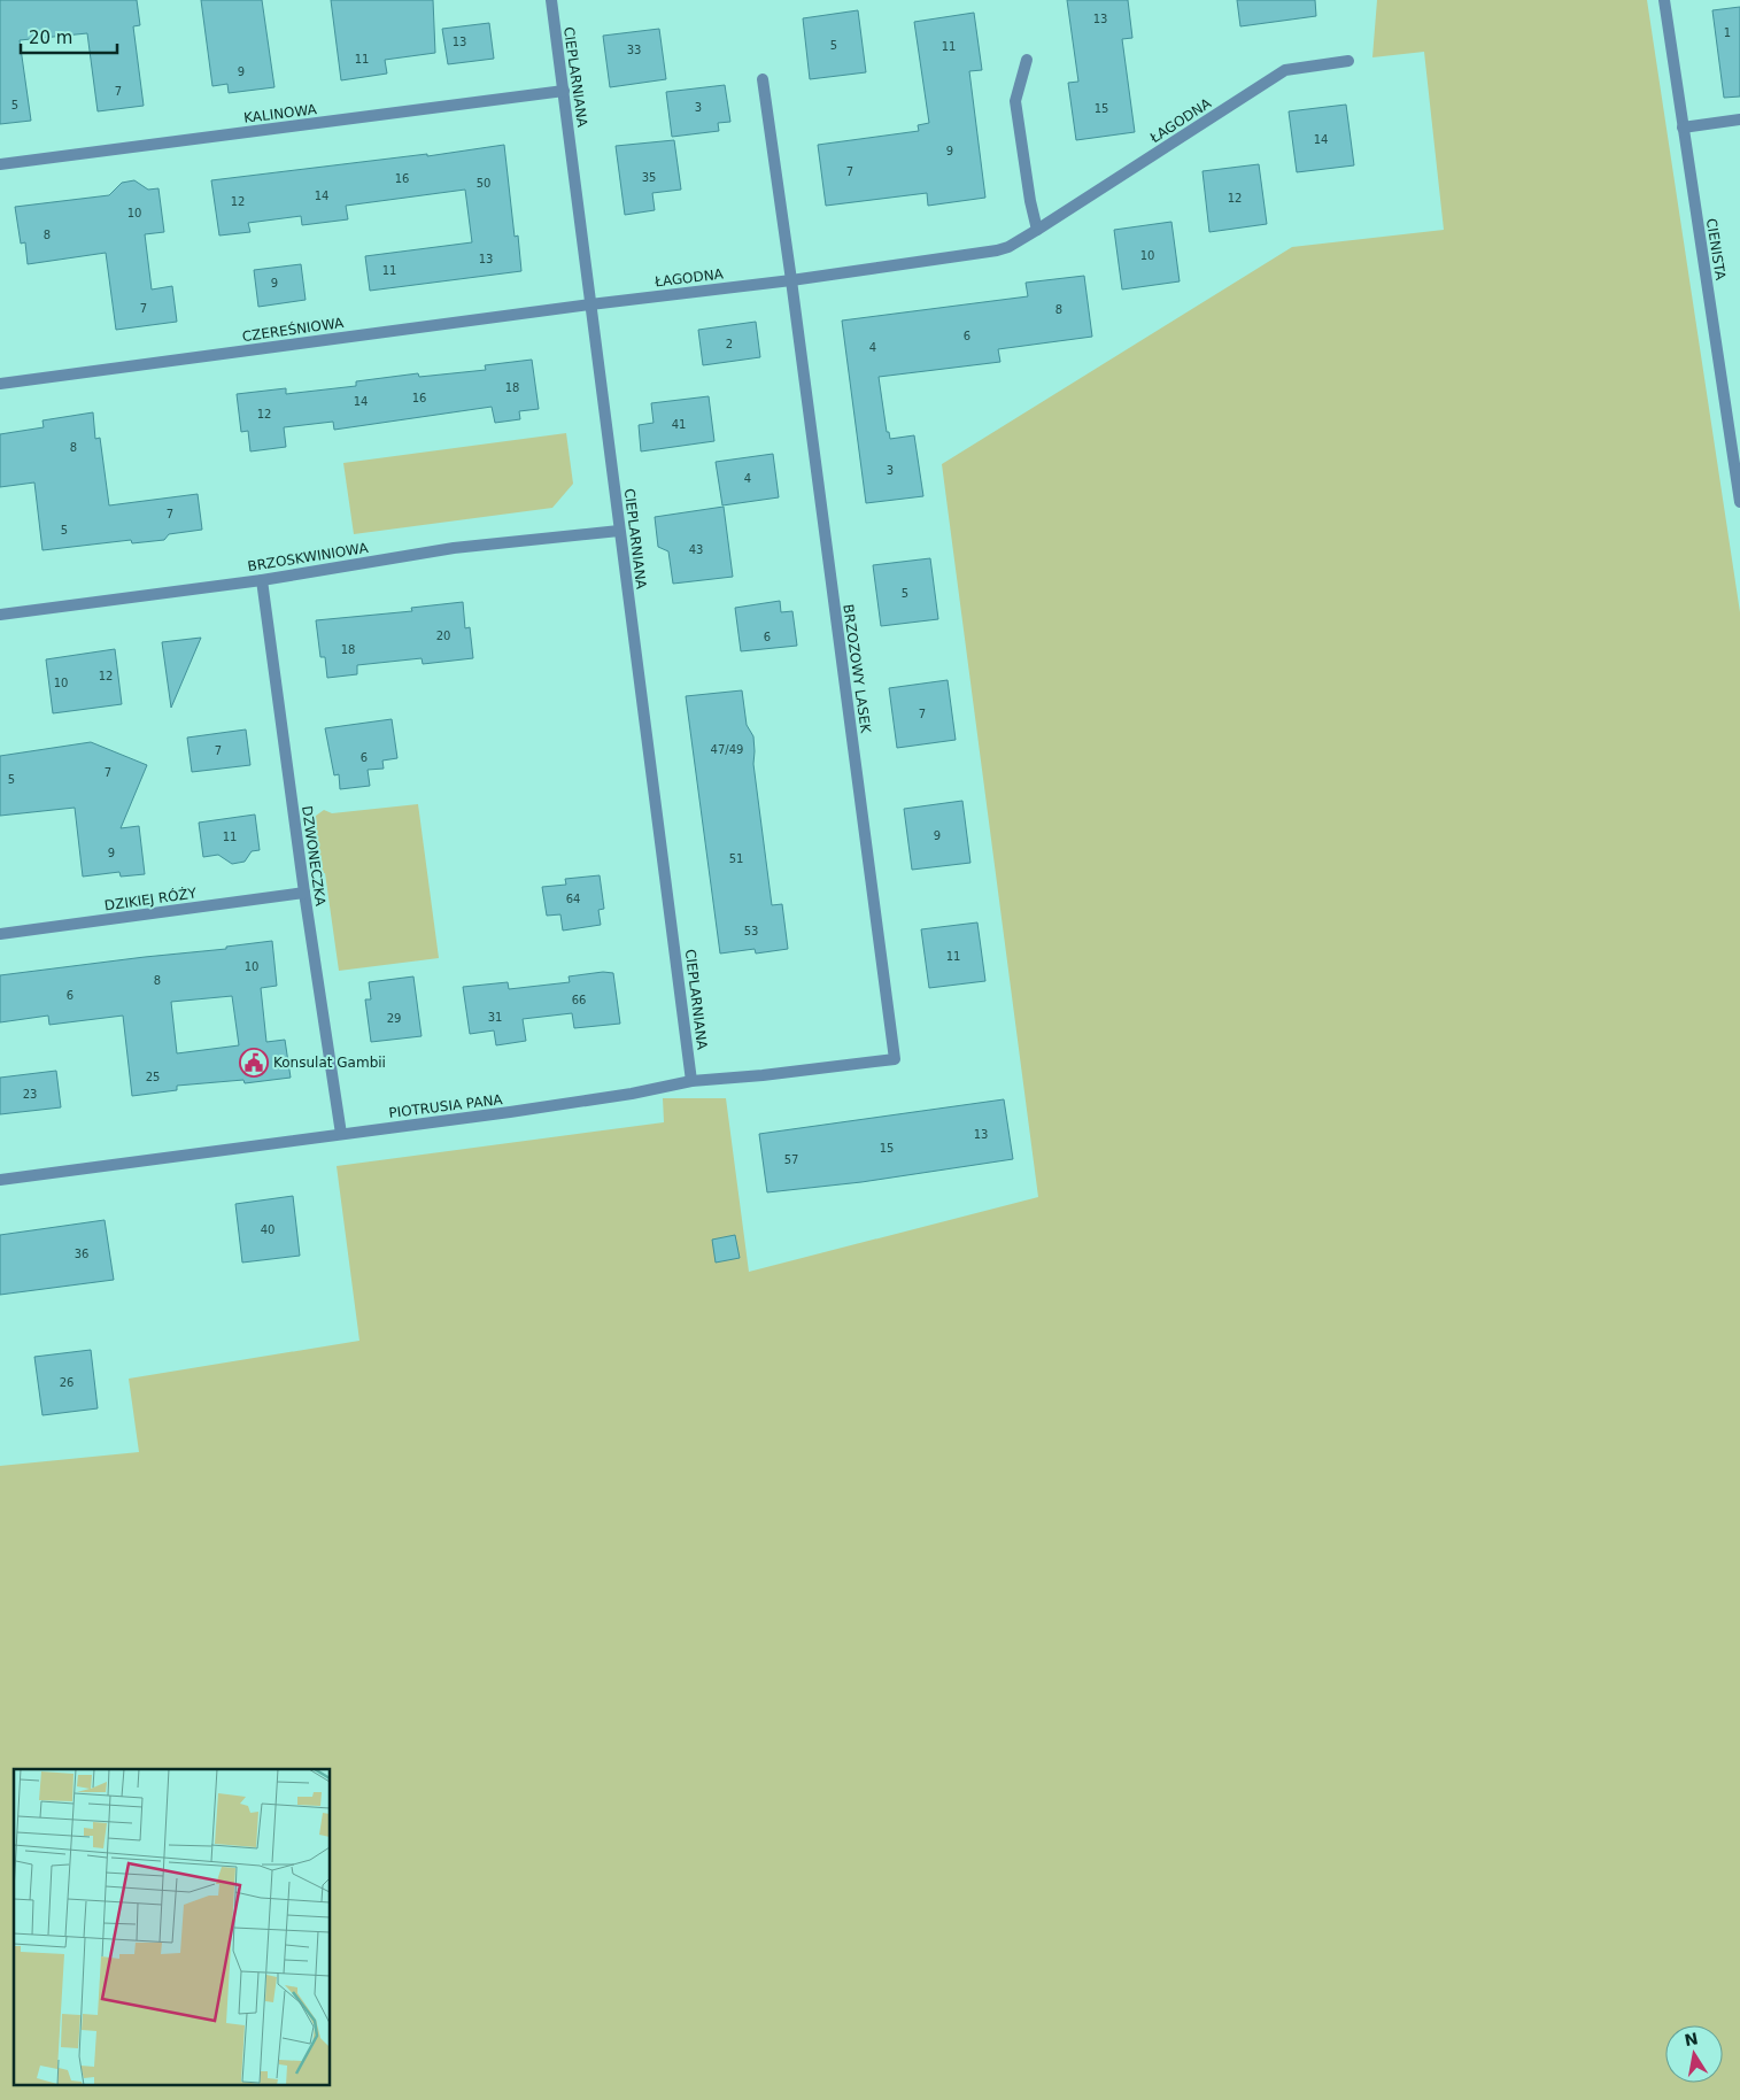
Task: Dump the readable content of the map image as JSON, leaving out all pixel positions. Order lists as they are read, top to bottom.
{
  "streets": {
    "street": [
      "CIEPLARNIANA",
      "KALINOWA",
      "ŁAGODNA",
      "CIENISTA",
      "CZEREŚNIOWA",
      "BRZOSKWINIOWA",
      "BRZOZOWY LASEK",
      "DZWONECZKA",
      "DZIKIEJ RÓŻY",
      "PIOTRUSIA PANA"
    ]
  },
  "crossings": [
    ["CIEPLARNIANA", "KALINOWA"],
    ["CIEPLARNIANA", "ŁAGODNA"],
    ["CIEPLARNIANA", "CZEREŚNIOWA"],
    ["CIEPLARNIANA", "BRZOSKWINIOWA"],
    ["CIEPLARNIANA", "PIOTRUSIA PANA"],
    ["ŁAGODNA", "CZEREŚNIOWA"],
    ["ŁAGODNA", "BRZOZOWY LASEK"],
    ["BRZOSKWINIOWA", "DZWONECZKA"],
    ["BRZOZOWY LASEK", "PIOTRUSIA PANA"],
    ["DZWONECZKA", "DZIKIEJ RÓŻY"],
    ["DZWONECZKA", "PIOTRUSIA PANA"]
  ],
  "places": {
    "public building": ["Konsulat Gambii"]
  },
  "house_numbers": [
    "13",
    "1",
    "13",
    "5",
    "11",
    "33",
    "11",
    "9",
    "7",
    "5",
    "3",
    "15",
    "14",
    "9",
    "7",
    "35",
    "16",
    "50",
    "14",
    "12",
    "12",
    "10",
    "8",
    "10",
    "13",
    "11",
    "9",
    "7",
    "8",
    "6",
    "2",
    "4",
    "18",
    "16",
    "14",
    "12",
    "41",
    "8",
    "3",
    "4",
    "7",
    "5",
    "43",
    "5",
    "20",
    "6",
    "18",
    "12",
    "10",
    "7",
    "47/49",
    "7",
    "6",
    "7",
    "5",
    "9",
    "11",
    "9",
    "51",
    "64",
    "53",
    "11",
    "10",
    "8",
    "6",
    "66",
    "31",
    "29",
    "25",
    "23",
    "13",
    "15",
    "57",
    "40",
    "36",
    "26"
  ],
  "scale_bar": "20 m",
  "north": "top"
}
